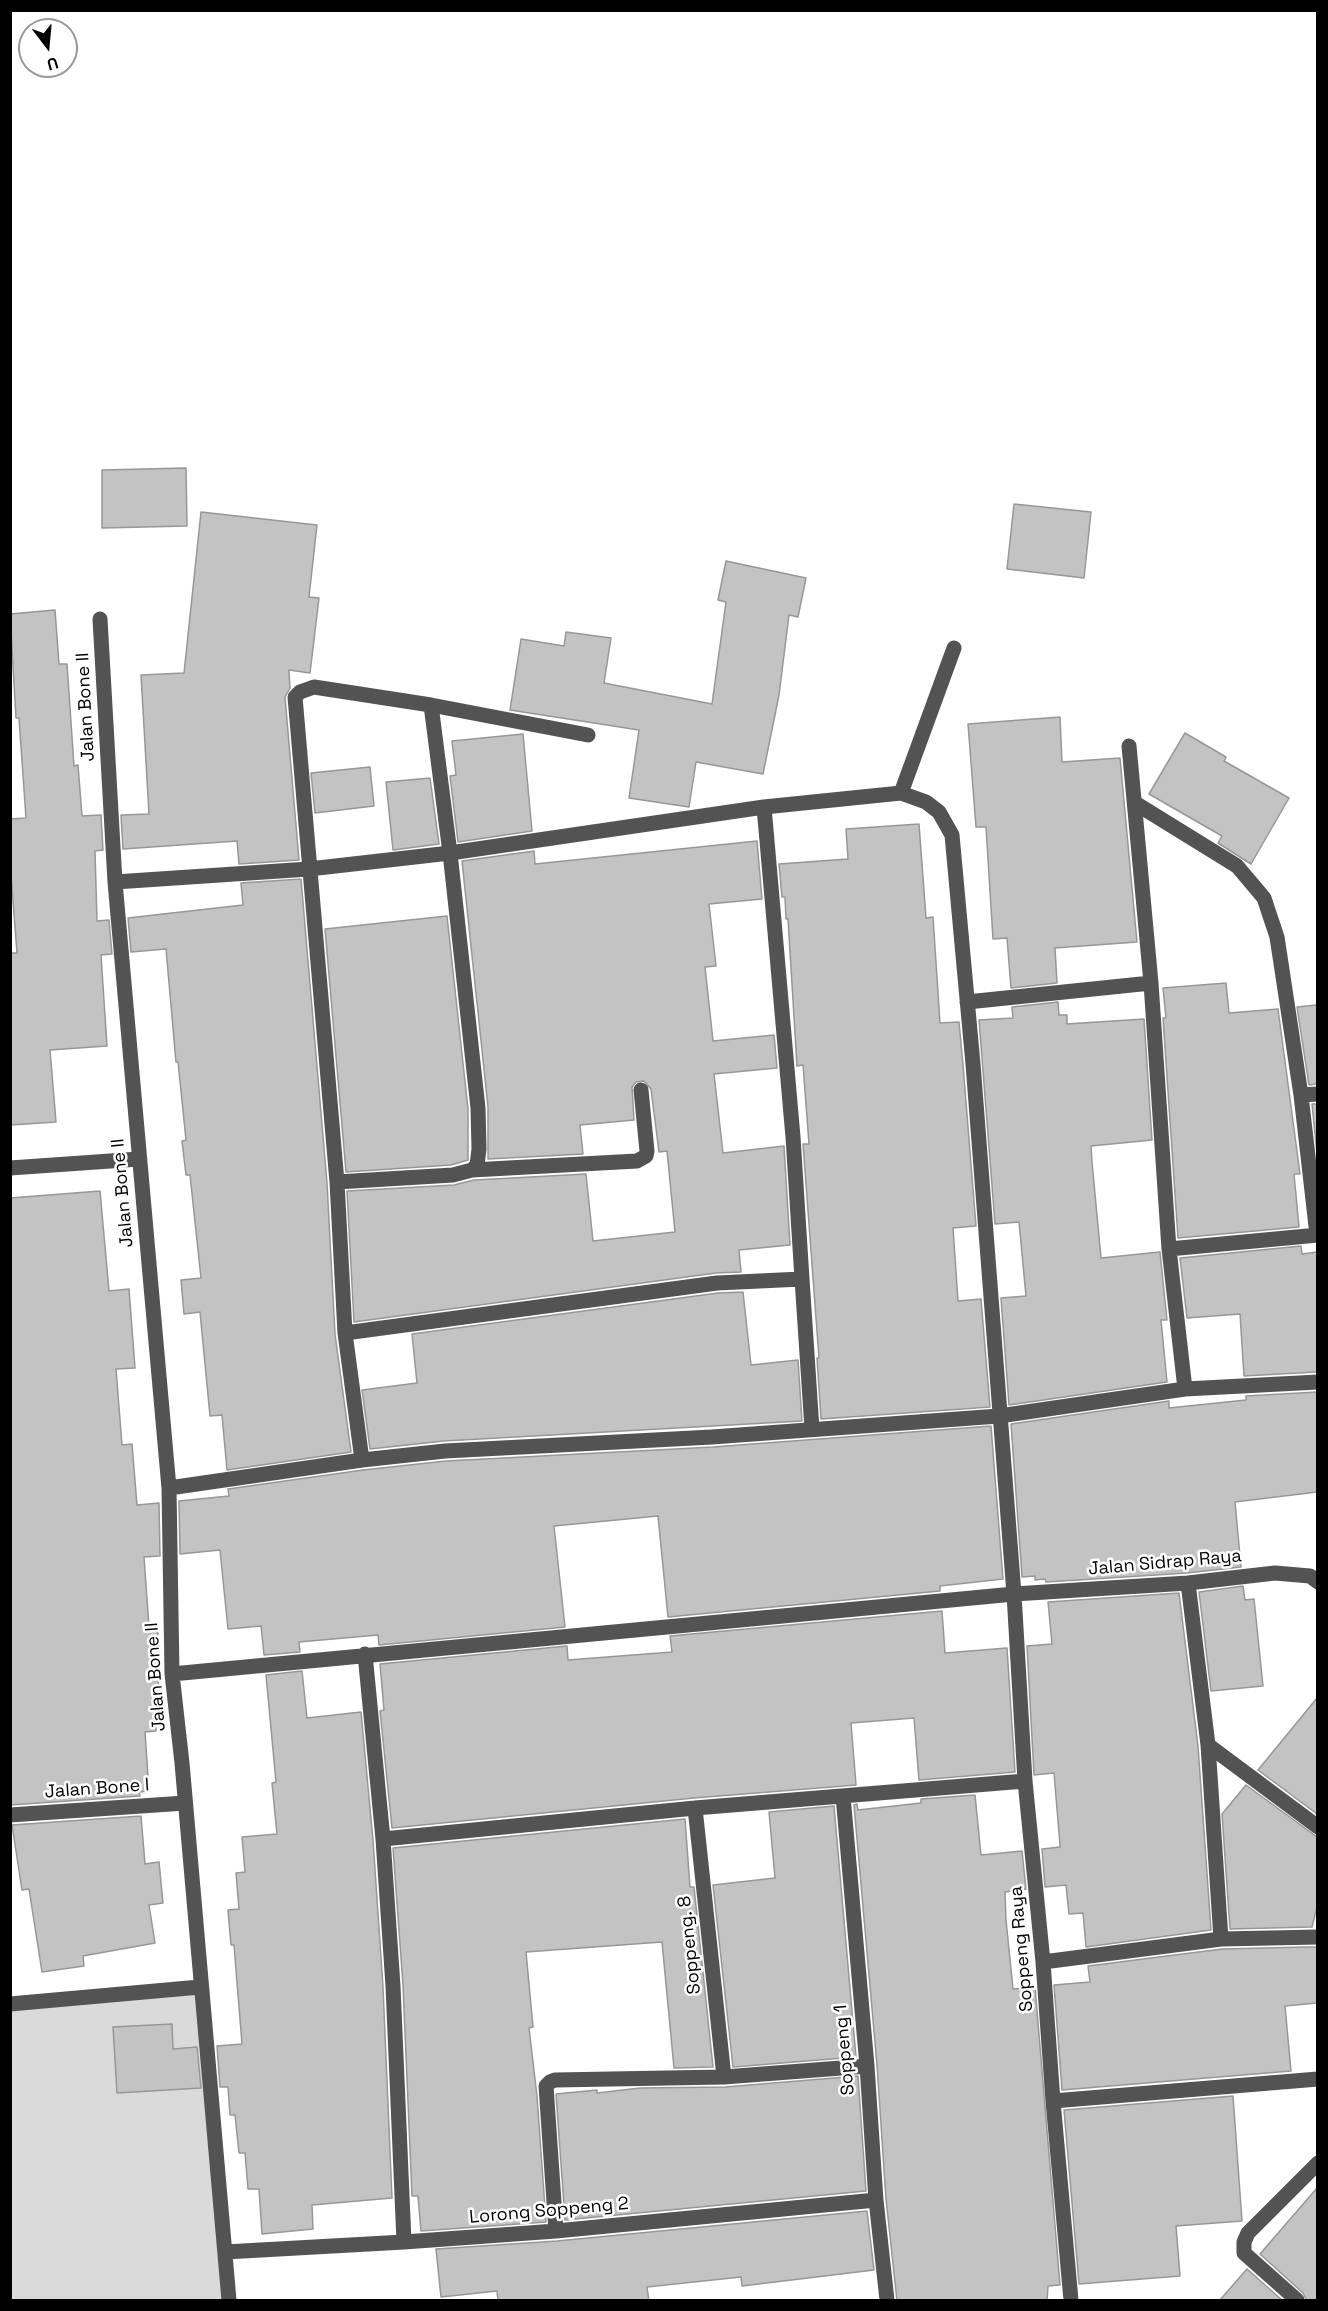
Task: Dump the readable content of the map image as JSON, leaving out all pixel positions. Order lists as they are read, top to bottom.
{
  "streets": {
    "street": [
      "Jalan Bone II",
      "Jalan Sidrap Raya",
      "Jalan Bone I",
      "Soppeng. 8",
      "Soppeng Raya",
      "Soppeng 1",
      "Lorong Soppeng 2"
    ]
  },
  "crossings": [
    ["Jalan Bone II", "Jalan Sidrap Raya"],
    ["Jalan Bone II", "Jalan Bone I"],
    ["Jalan Bone II", "Lorong Soppeng 2"],
    ["Jalan Sidrap Raya", "Soppeng Raya"],
    ["Soppeng 1", "Lorong Soppeng 2"]
  ],
  "north": "bottom"
}
